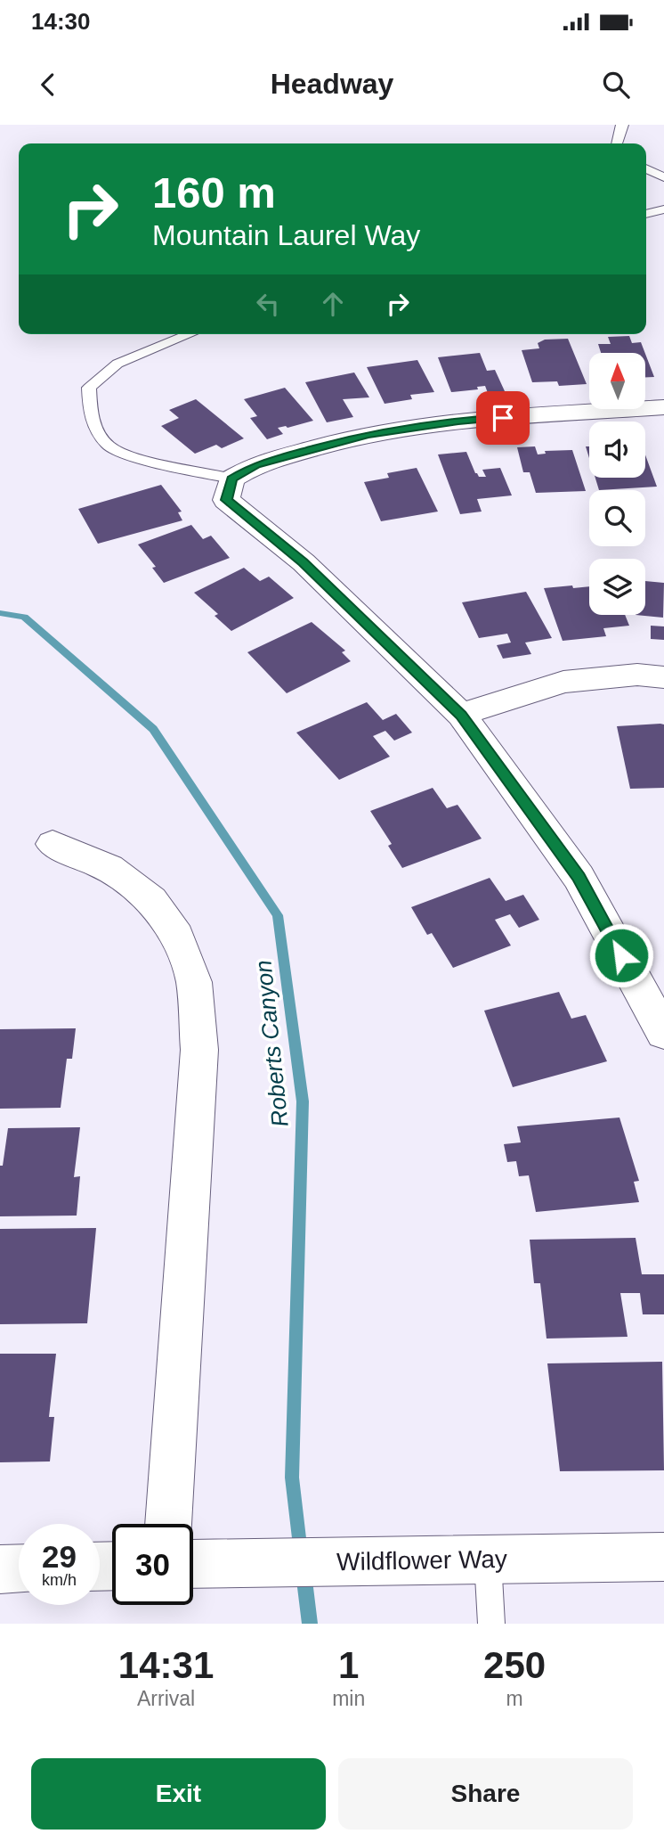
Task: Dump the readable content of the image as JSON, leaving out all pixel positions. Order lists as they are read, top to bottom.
{
  "streets": {
    "street": ["Wildflower Way"]
  },
  "water": ["Roberts Canyon"],
  "north": "top",
  "page": {
    "status": "14:30",
    "header": "Headway",
    "turn": ["160 m", "Mountain Laurel Way"],
    "speed": "29 km/h",
    "limit": "30",
    "eta": [
      "14:31",
      "Arrival",
      "1",
      "min",
      "250",
      "m"
    ],
    "buttons": ["Exit", "Share"]
  }
}
